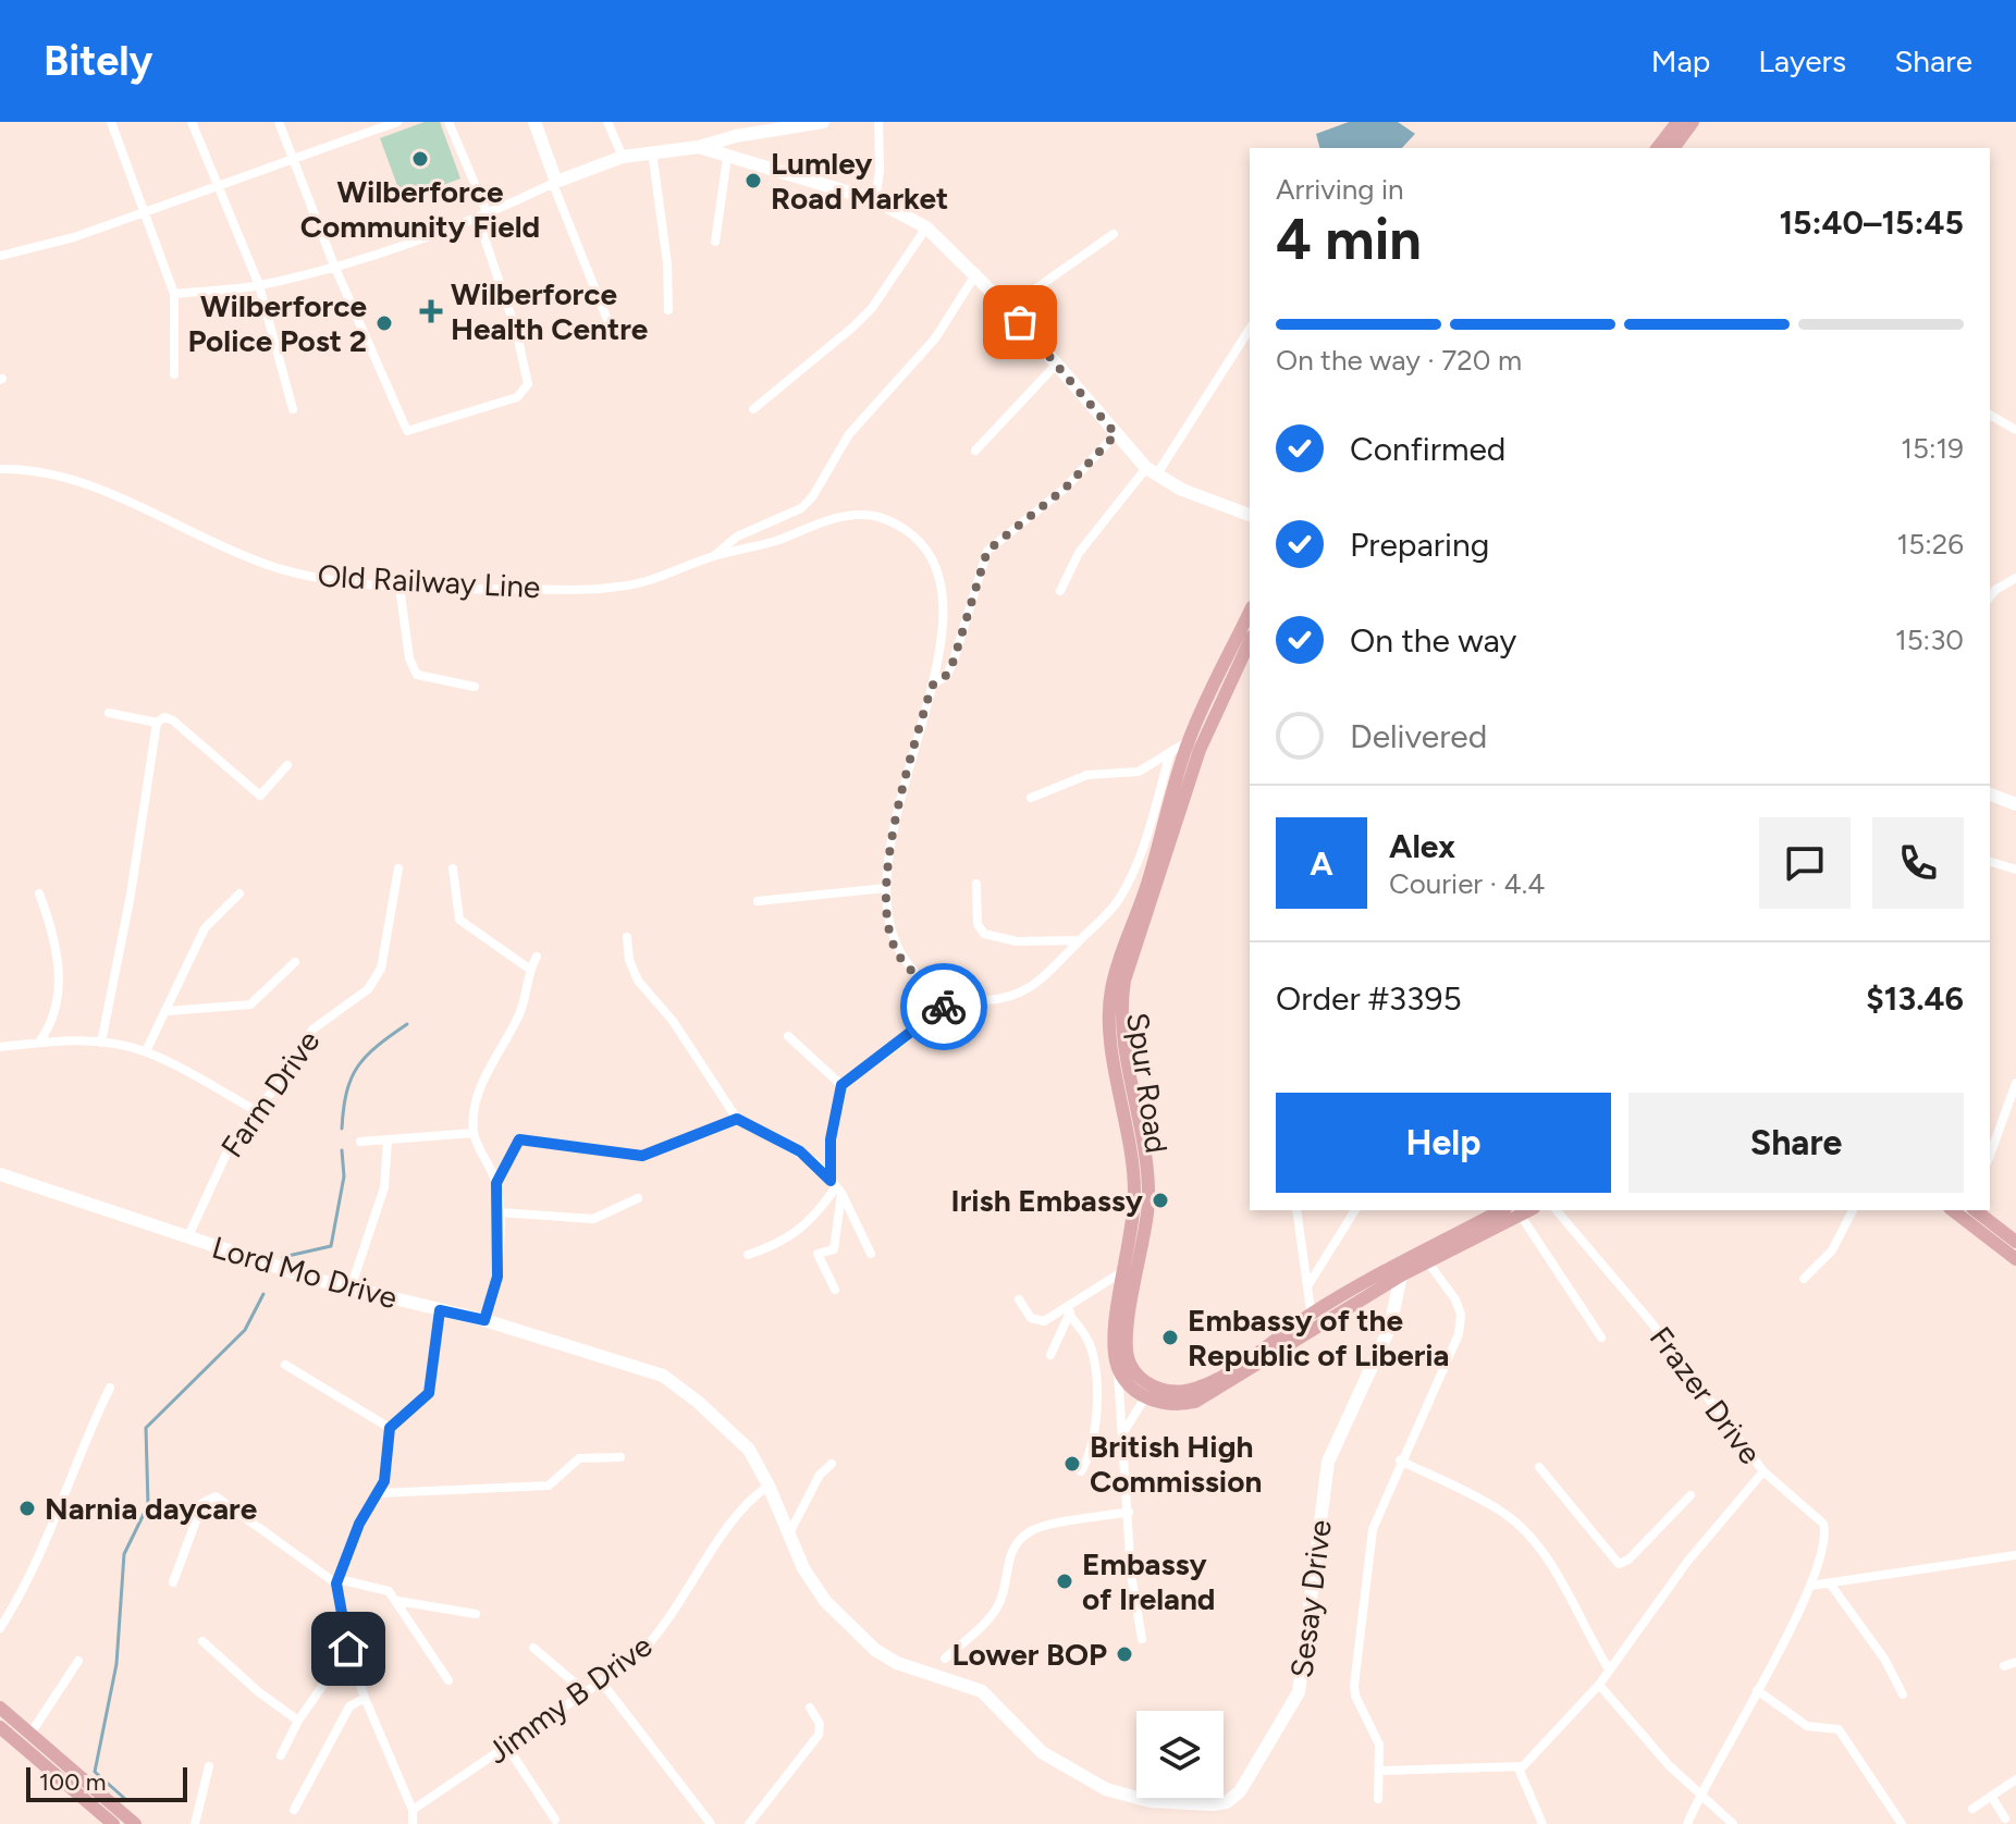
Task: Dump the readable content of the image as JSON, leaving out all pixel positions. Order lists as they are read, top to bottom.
{
  "streets": {
    "main road": ["Spur Road"],
    "street": [
      "Old Railway Line",
      "Farm Drive",
      "Lord Mo Drive",
      "Frazer Drive",
      "Sesay Drive",
      "Jimmy B Drive"
    ]
  },
  "crossings": [
    ["Spur Road", "Sesay Drive"],
    ["Farm Drive", "Lord Mo Drive"],
    ["Lord Mo Drive", "Sesay Drive"],
    ["Sesay Drive", "Jimmy B Drive"]
  ],
  "places": {
    "other": [
      "Wilberforce Community Field",
      "Lumley Road Market",
      "Wilberforce Police Post 2",
      "Irish Embassy",
      "Embassy of the Republic of Liberia",
      "British High Commission",
      "Narnia daycare",
      "Embassy of Ireland",
      "Lower BOP"
    ],
    "health": ["Wilberforce Health Centre"]
  },
  "scale_bar": "100 m",
  "page": {
    "header": "Bitely",
    "nav": ["Map", "Layers", "Share"],
    "heading": ["4 min", "Arriving in", "15:40–15:45"],
    "panel": [
      "Alex",
      "Courier · 4.4",
      "Order #3395",
      "$13.46"
    ],
    "bar": "On the way · 720 m",
    "list": [
      ["Confirmed", "15:19"],
      ["Preparing", "15:26"],
      ["On the way", "15:30"],
      "Delivered"
    ],
    "round": "A",
    "buttons": ["Help", "Share"],
    "scale": "100 m"
  }
}
